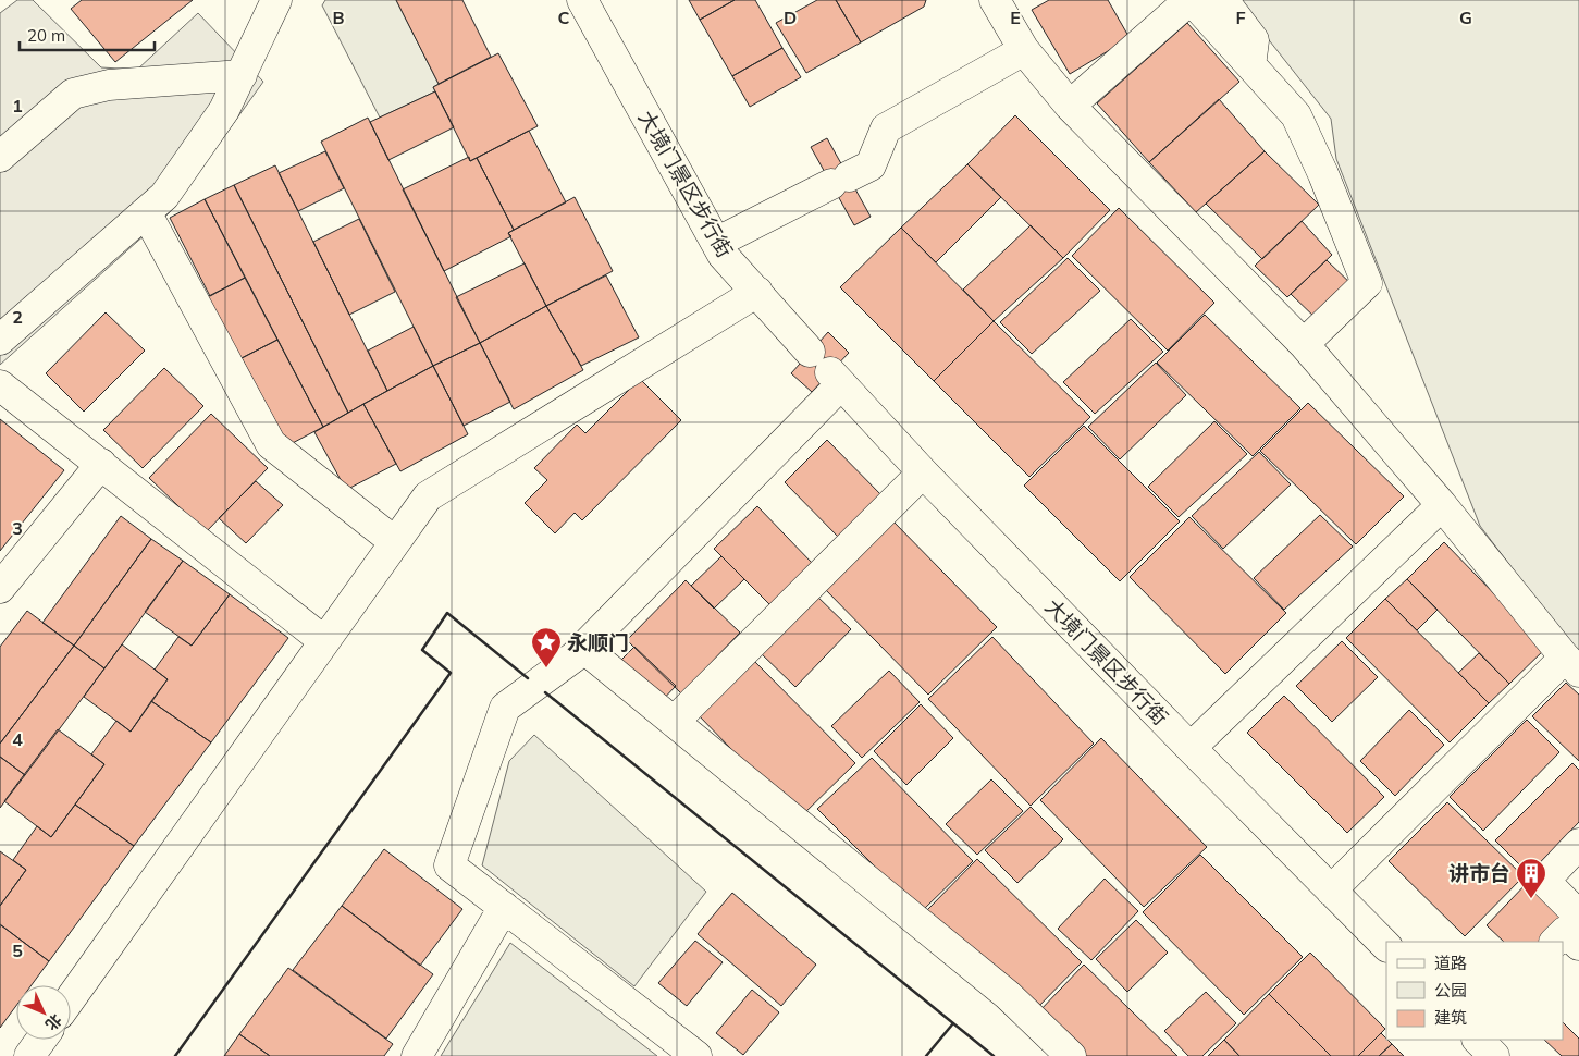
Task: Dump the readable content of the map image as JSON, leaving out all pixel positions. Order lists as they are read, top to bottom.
{
  "streets": {
    "street": ["大境门景区步行街"]
  },
  "places": {
    "place": ["永顺门"],
    "building": ["讲市台"]
  },
  "legend": ["道路", "公园", "建筑"],
  "scale_bar": "20 m",
  "north": "bottom right",
  "grid": {
    "columns": [
      "B",
      "C",
      "D",
      "E",
      "F",
      "G"
    ],
    "rows": [
      "1",
      "2",
      "3",
      "4",
      "5"
    ]
  }
}
